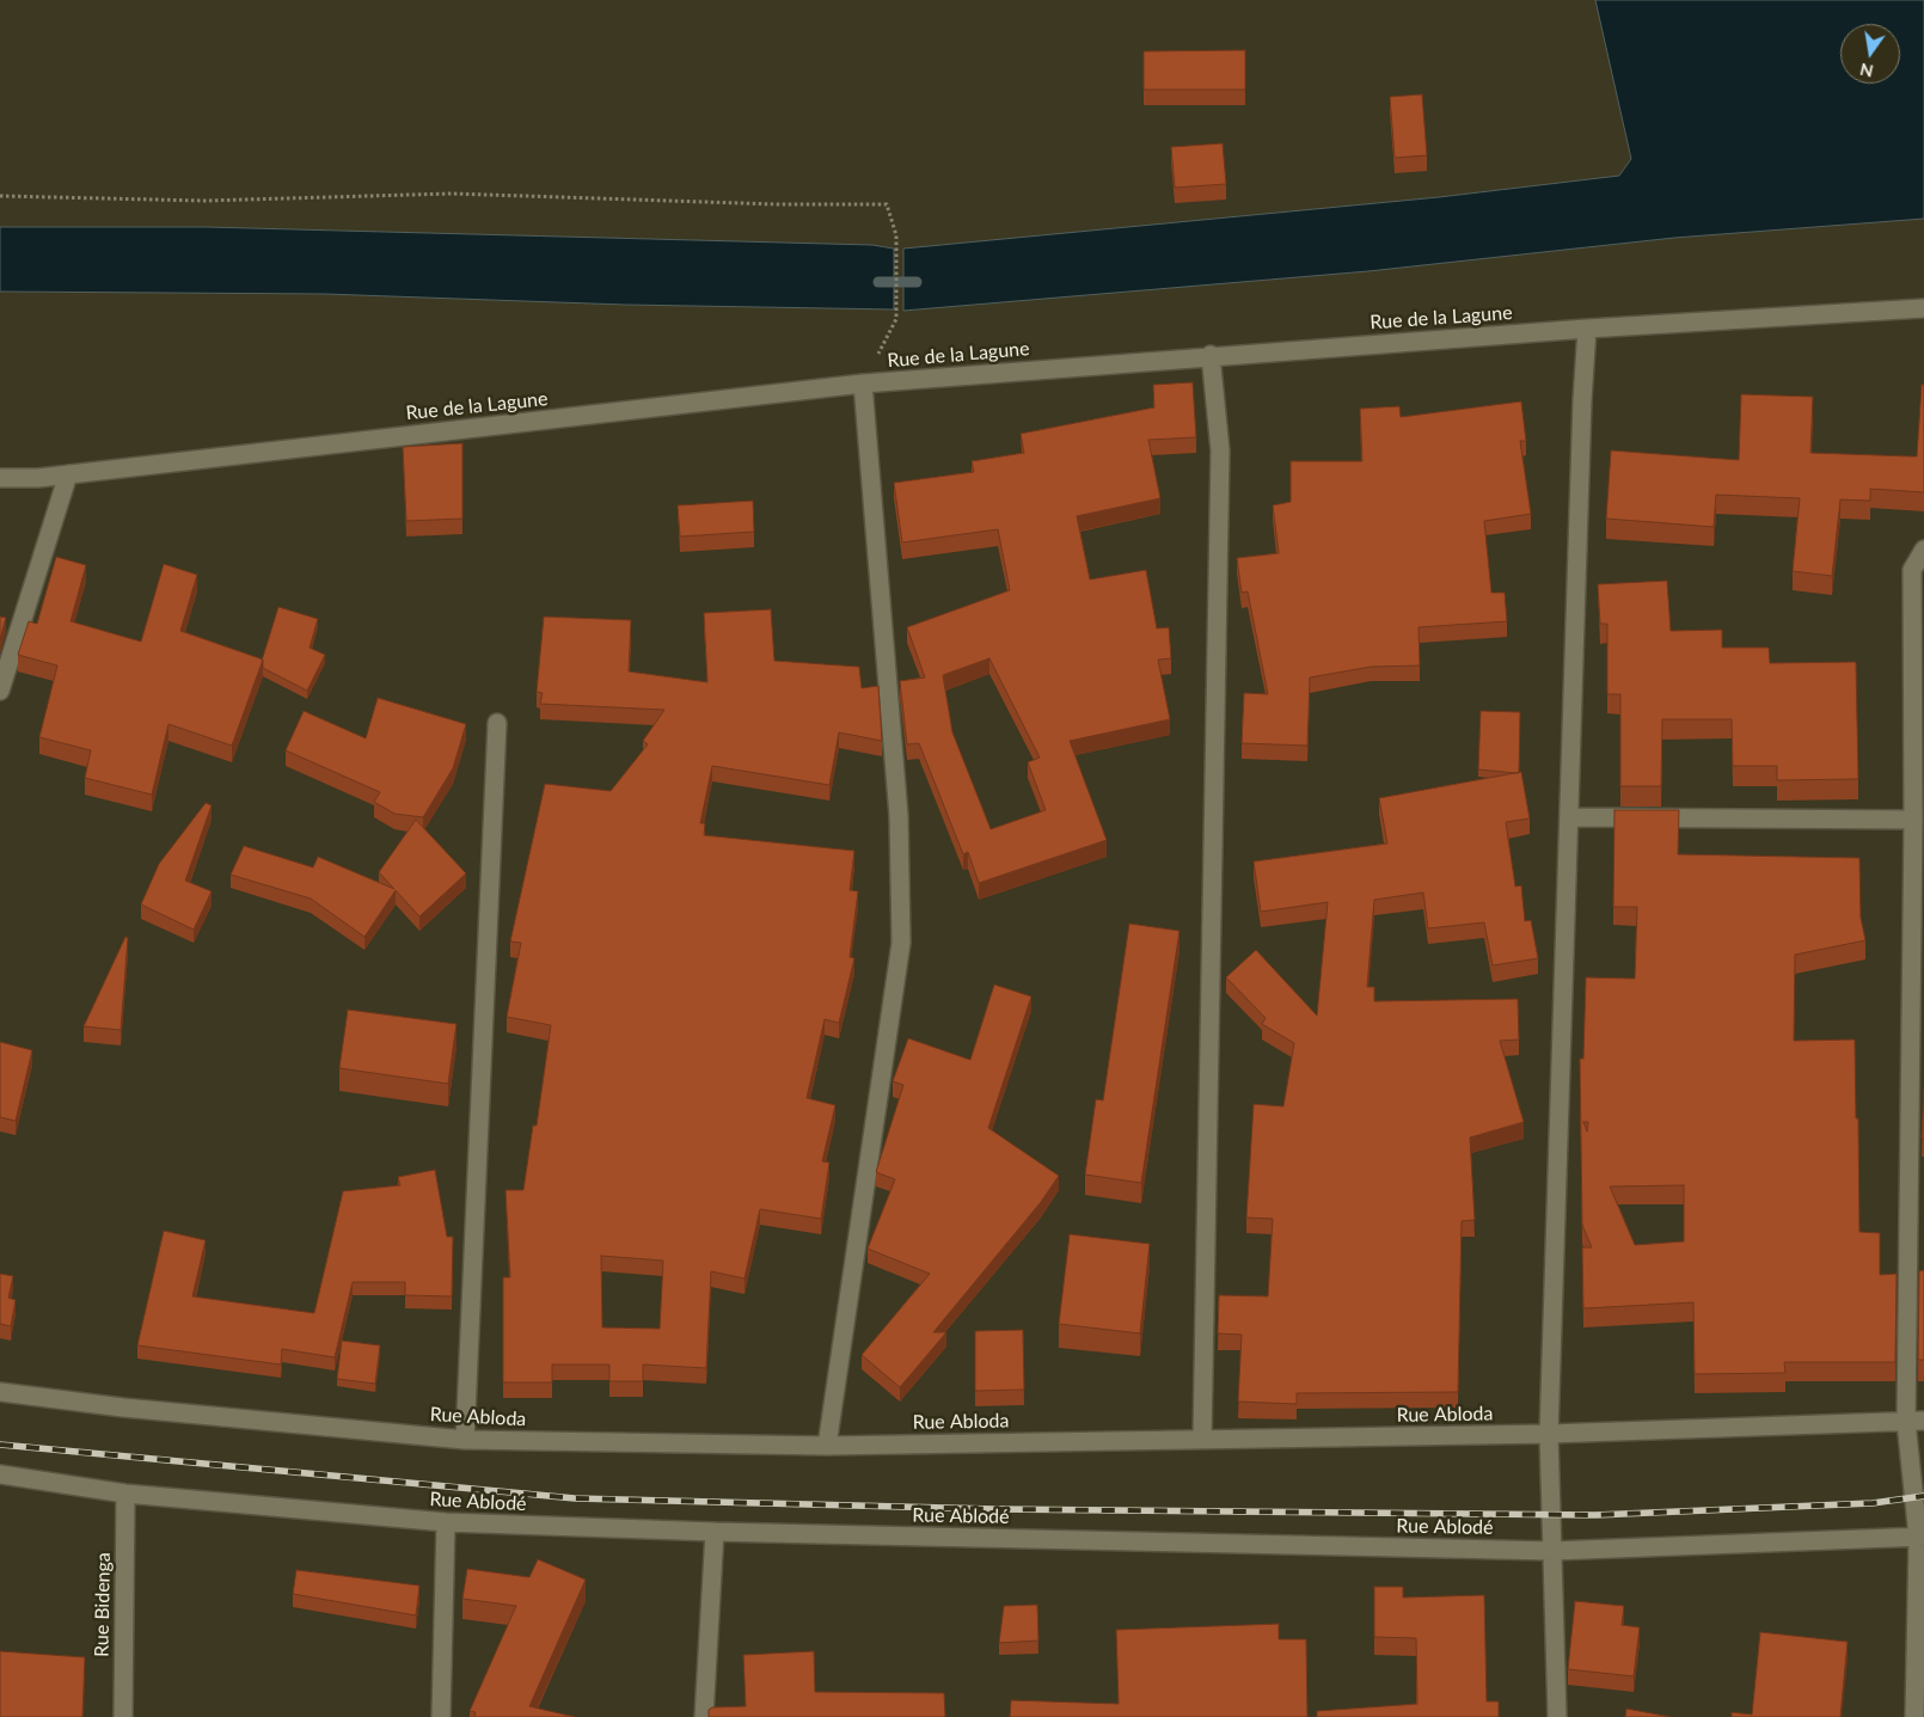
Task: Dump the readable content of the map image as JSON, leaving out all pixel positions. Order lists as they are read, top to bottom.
{
  "streets": {
    "street": [
      "Rue de la Lagune",
      "Rue Abloda",
      "Rue Ablodé",
      "Rue Bidenga"
    ]
  },
  "crossings": [
    ["Rue Ablodé", "Rue Bidenga"]
  ],
  "north": "bottom"
}
